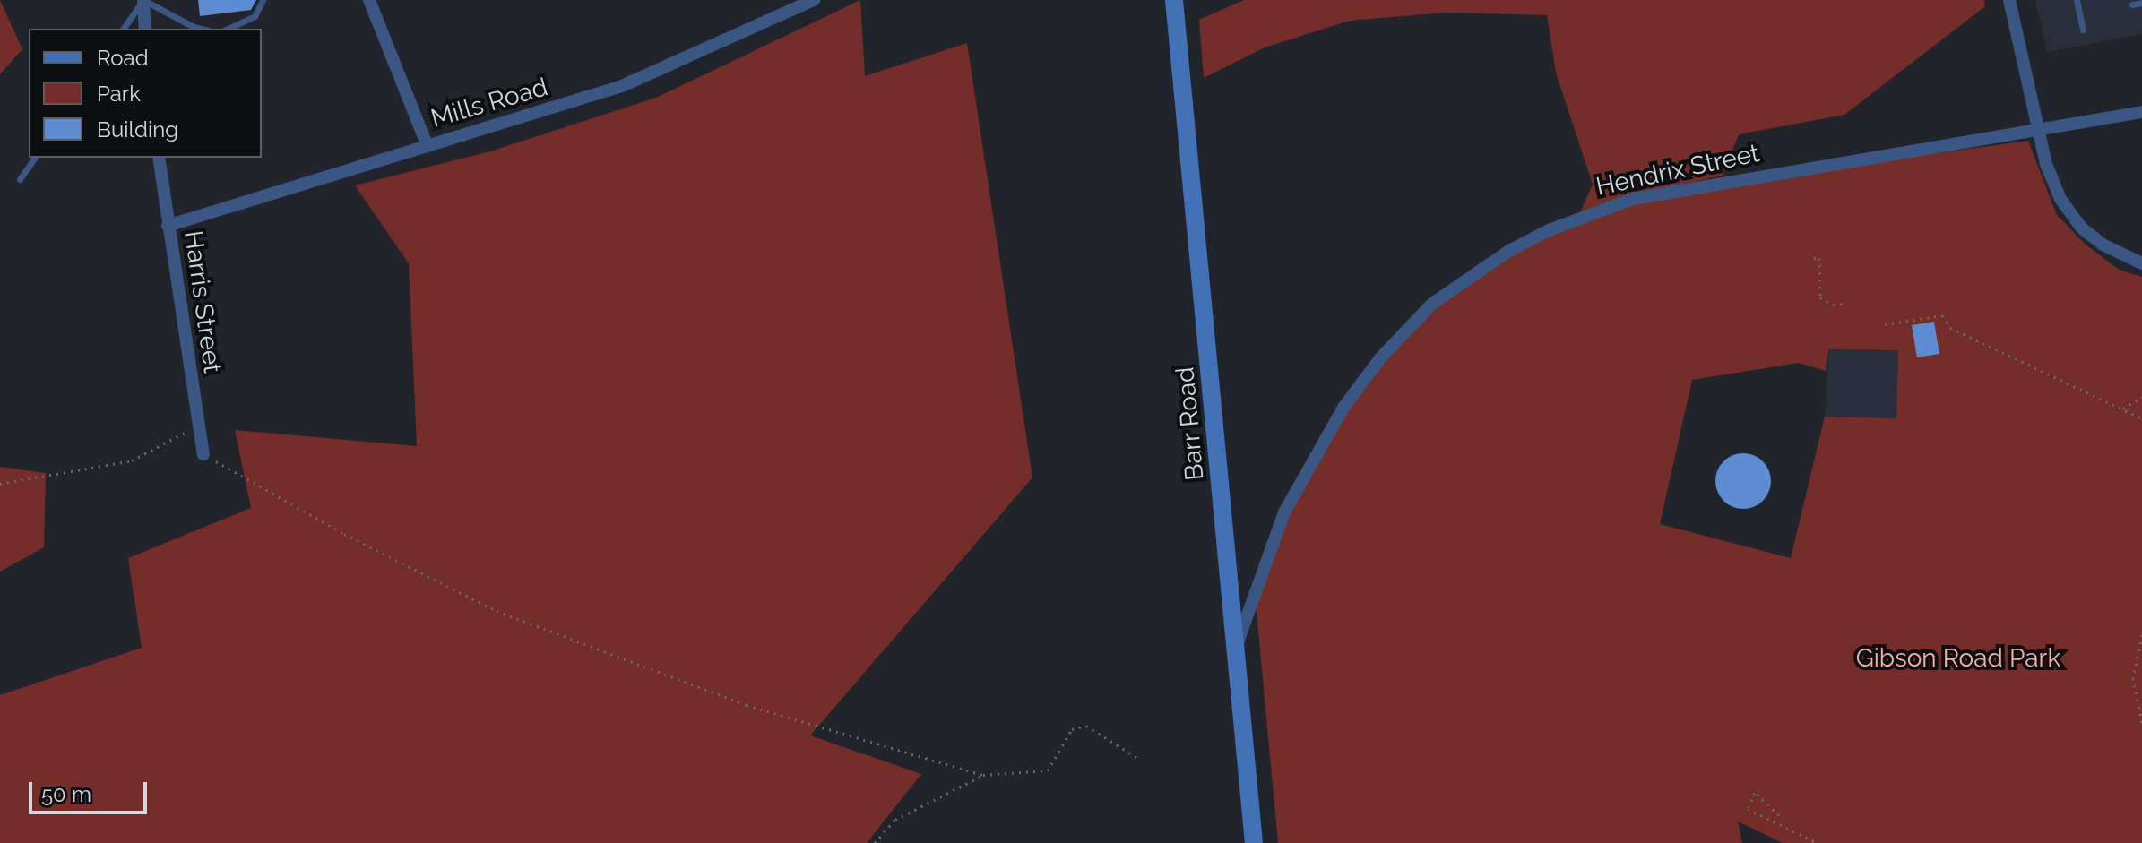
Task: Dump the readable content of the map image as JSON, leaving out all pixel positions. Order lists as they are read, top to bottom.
{
  "streets": {
    "street": [
      "Mills Road",
      "Hendrix Street",
      "Harris Street",
      "Barr Road"
    ]
  },
  "crossings": [
    ["Mills Road", "Harris Street"],
    ["Hendrix Street", "Barr Road"]
  ],
  "parks": ["Gibson Road Park"],
  "legend": ["Road", "Park", "Building"],
  "scale_bar": "50 m"
}
